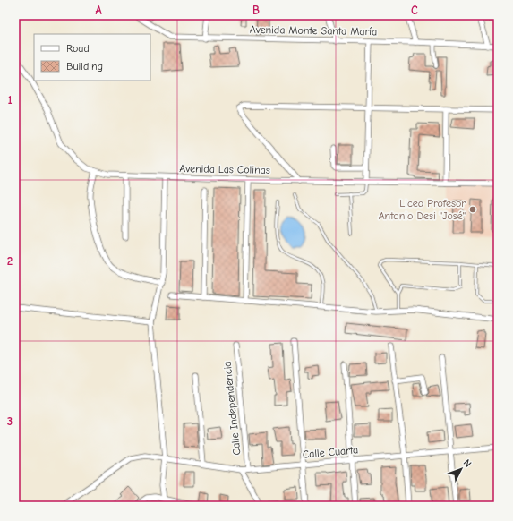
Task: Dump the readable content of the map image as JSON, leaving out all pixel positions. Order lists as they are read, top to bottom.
{
  "streets": {
    "street": [
      "Avenida Monte Santa María",
      "Avenida Las Colinas",
      "Calle Independencia",
      "Calle Cuarta"
    ]
  },
  "crossings": [
    ["Calle Independencia", "Calle Cuarta"]
  ],
  "places": ["Liceo Profesor Antonio Desi \"José\""],
  "legend": ["Road", "Building"],
  "north": "top right",
  "grid": {
    "columns": ["A", "B", "C"],
    "rows": ["1", "2", "3"]
  }
}
